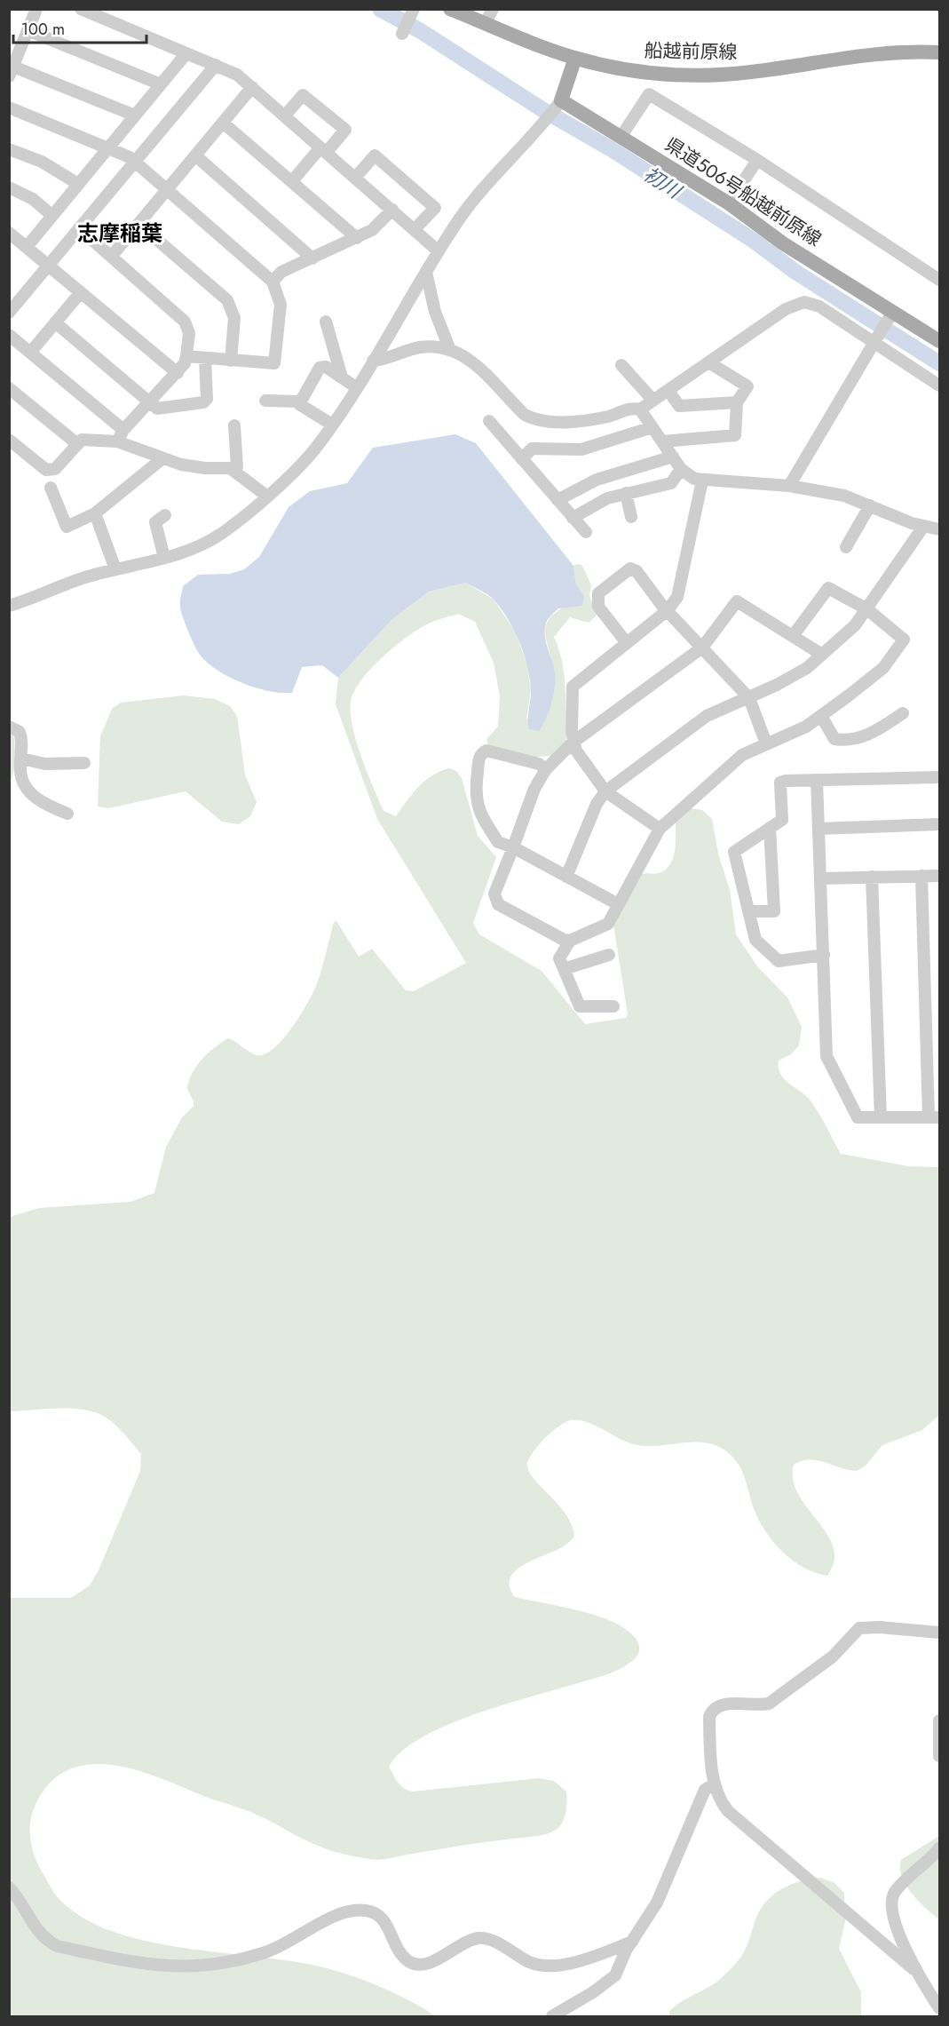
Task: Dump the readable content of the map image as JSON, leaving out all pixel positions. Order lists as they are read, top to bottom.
{
  "streets": {
    "main road": ["船越前原線", "県道506号船越前原線"]
  },
  "districts": ["志摩稲葉"],
  "water": ["初川"],
  "scale_bar": "100 m"
}
